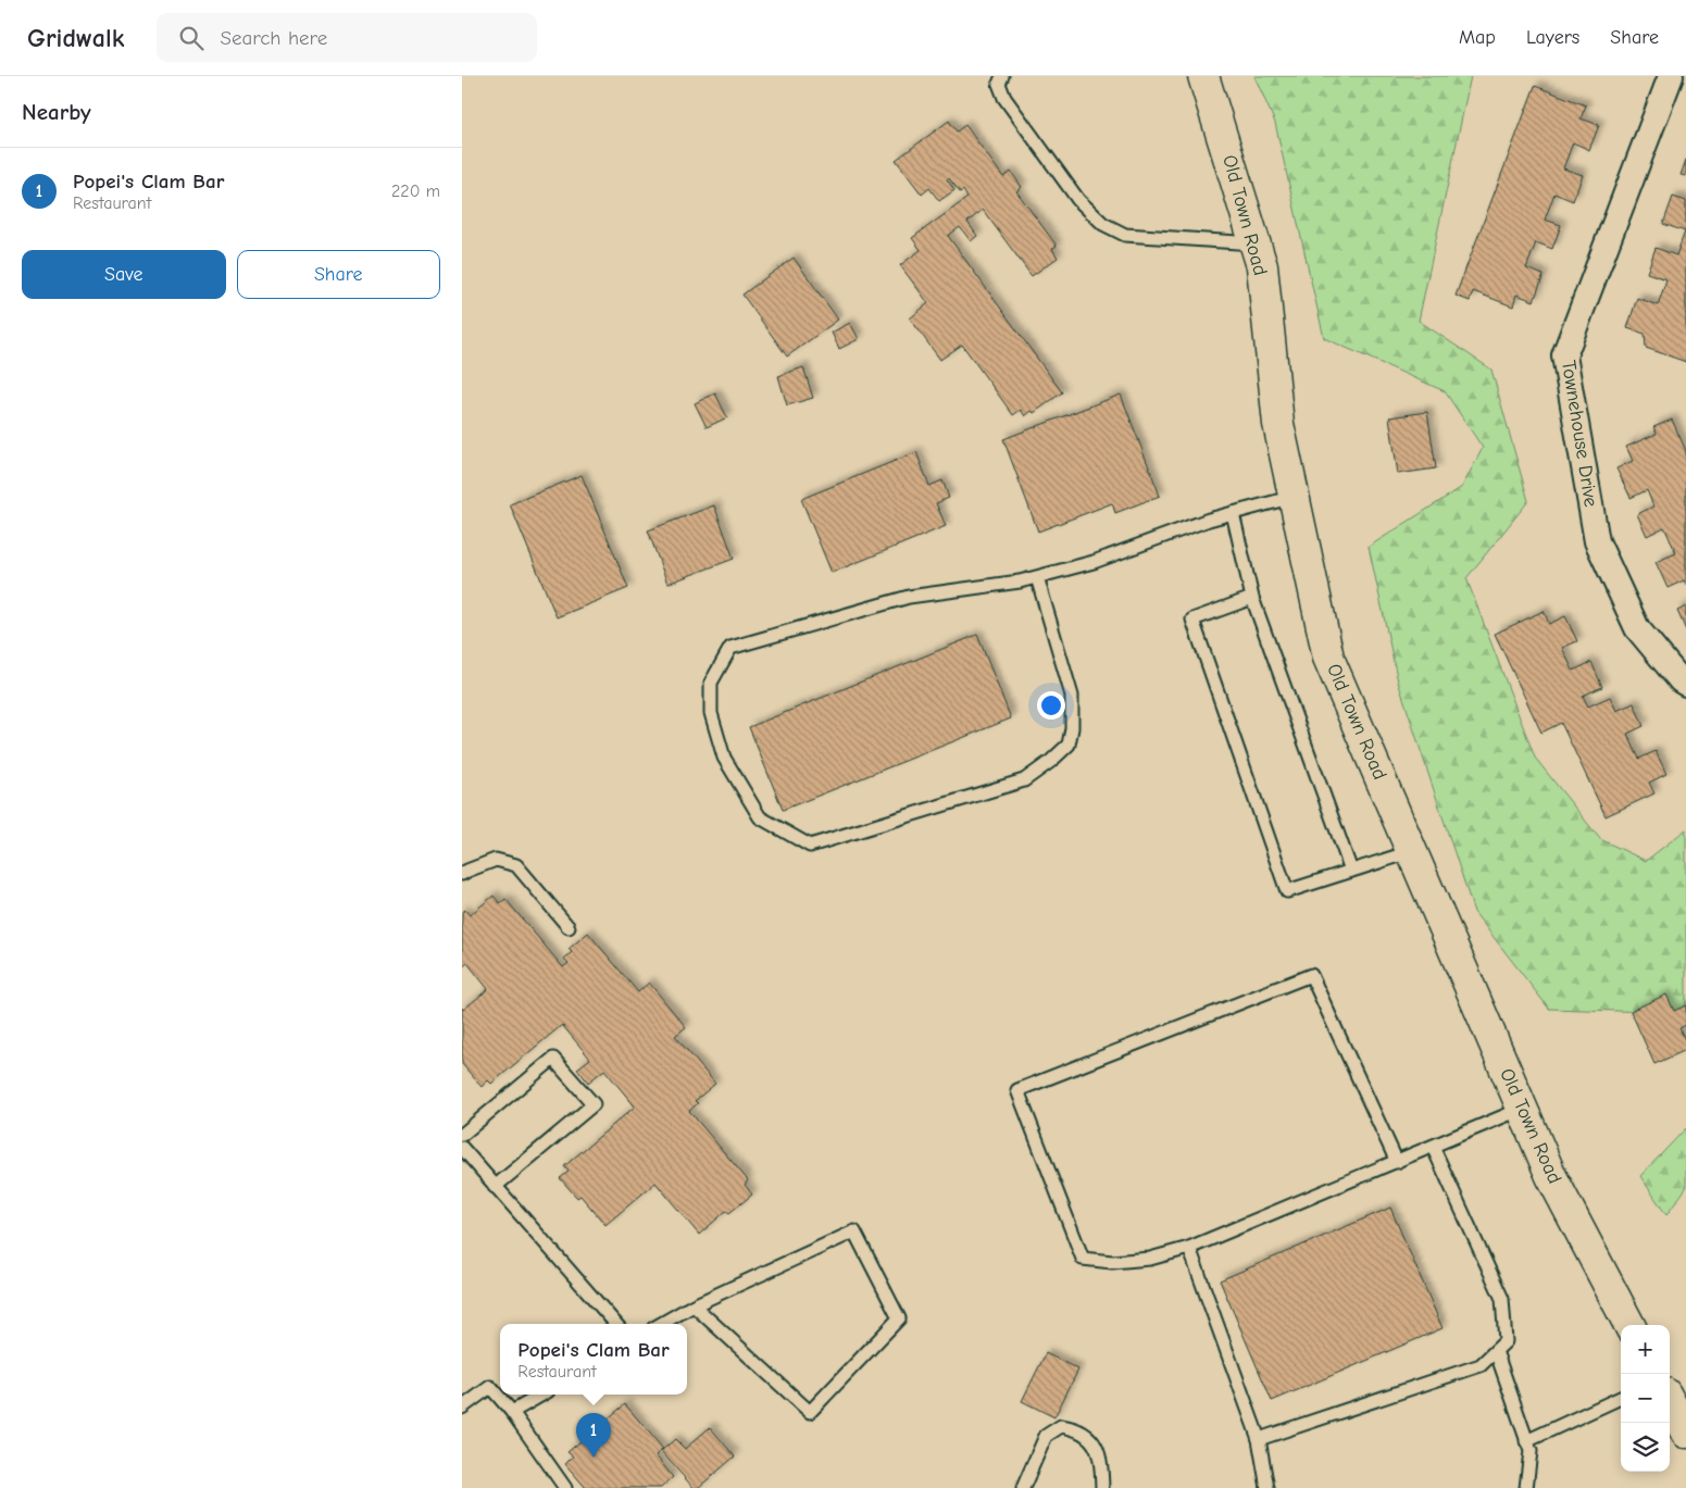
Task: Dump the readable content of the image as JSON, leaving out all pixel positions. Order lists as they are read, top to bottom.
{
  "streets": {
    "main road": ["Old Town Road"],
    "street": ["Townehouse Drive"]
  },
  "page": {
    "header": "Gridwalk",
    "search": "Search here",
    "nav": ["Map", "Layers", "Share"],
    "heading": "Nearby",
    "list": [
      {
        "mark": "1",
        "name": "Popei's Clam Bar",
        "note": "Restaurant",
        "value": "220 m"
      }
    ],
    "buttons": ["Save", "Share"],
    "popup": ["Popei's Clam Bar", "Restaurant"],
    "map_buttons": ["+", "−"],
    "pins": "1"
  }
}
